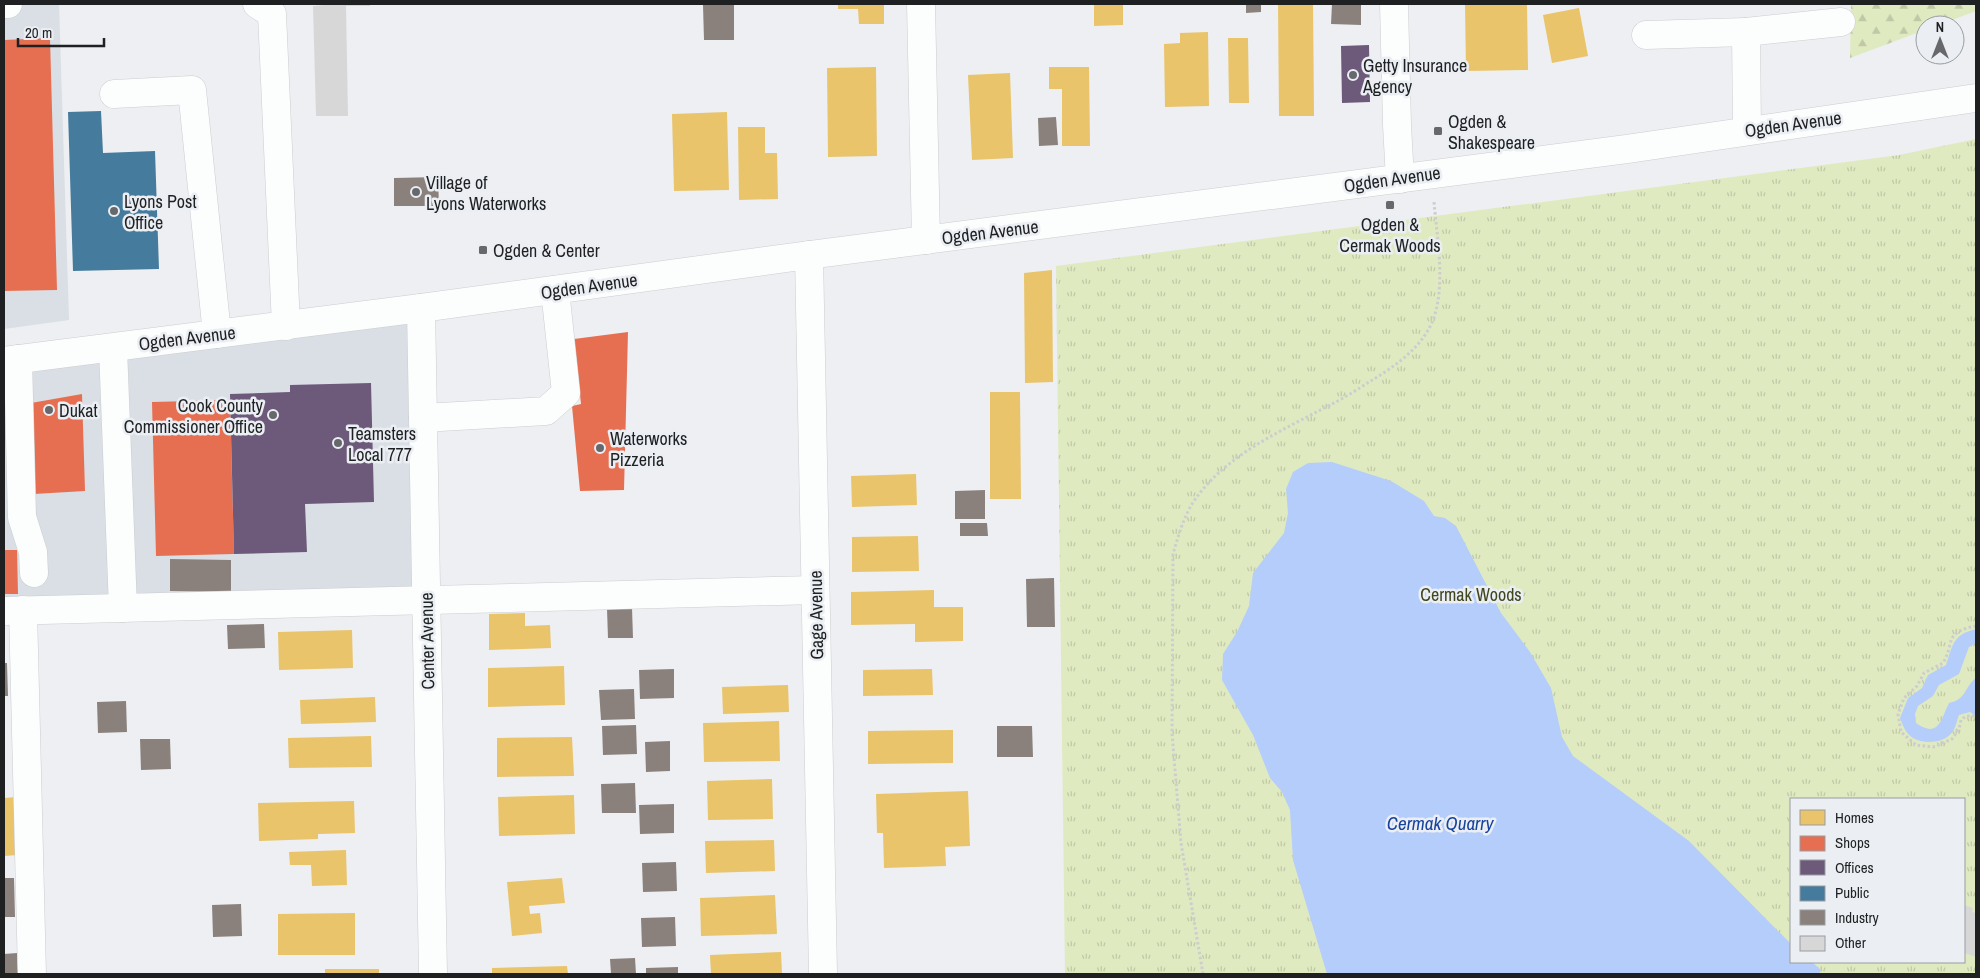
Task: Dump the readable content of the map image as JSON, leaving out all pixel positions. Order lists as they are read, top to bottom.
{
  "streets": {
    "main road": ["Ogden Avenue", "Gage Avenue", "Center Avenue"]
  },
  "crossings": [
    ["Ogden Avenue", "Gage Avenue"],
    ["Ogden Avenue", "Center Avenue"]
  ],
  "water": ["Cermak Quarry"],
  "parks": ["Cermak Woods"],
  "places": {
    "other": [
      "Getty Insurance Agency",
      "Village of Lyons Waterworks",
      "Lyons Post Office",
      "Dukat",
      "Cook County Commissioner Office",
      "Teamsters Local 777",
      "Waterworks Pizzeria"
    ],
    "transit": ["Ogden & Shakespeare", "Ogden & Cermak Woods", "Ogden & Center"]
  },
  "legend": [
    "Homes",
    "Shops",
    "Offices",
    "Public",
    "Industry",
    "Other"
  ],
  "scale_bar": "20 m",
  "north": "top"
}
